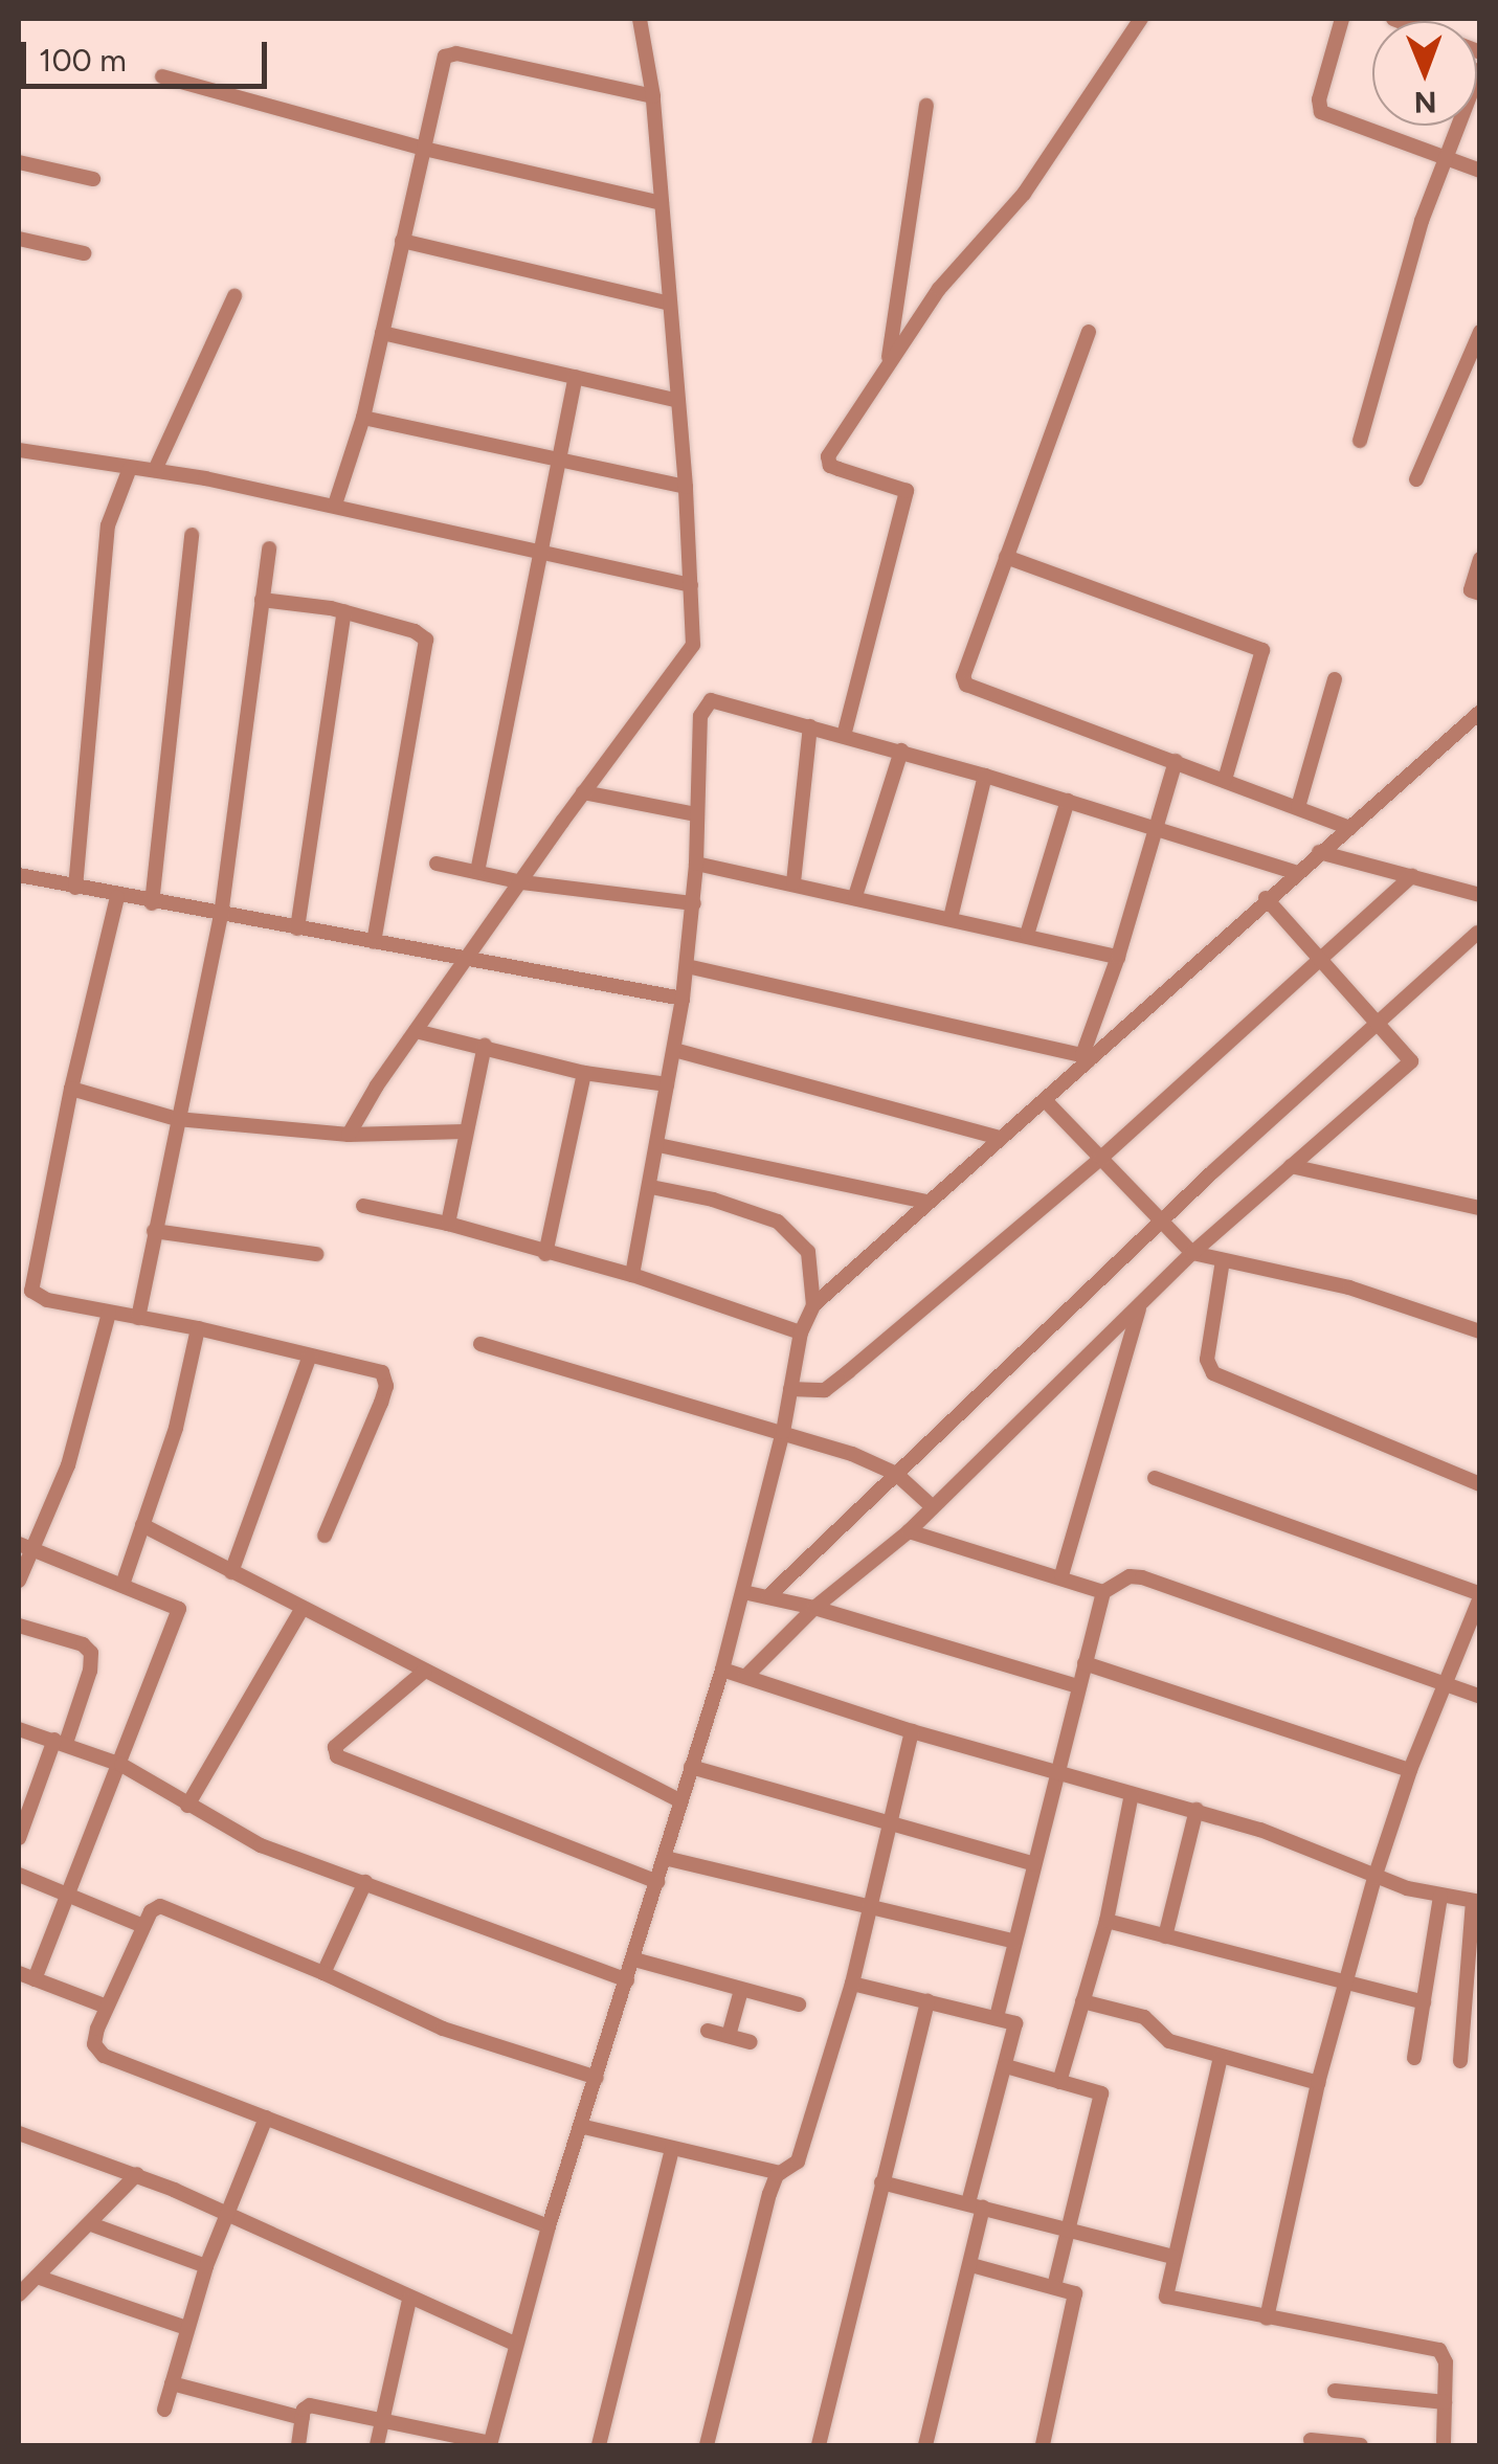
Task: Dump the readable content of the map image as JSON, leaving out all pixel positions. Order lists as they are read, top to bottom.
{
  "scale_bar": "100 m",
  "north": "bottom"
}
